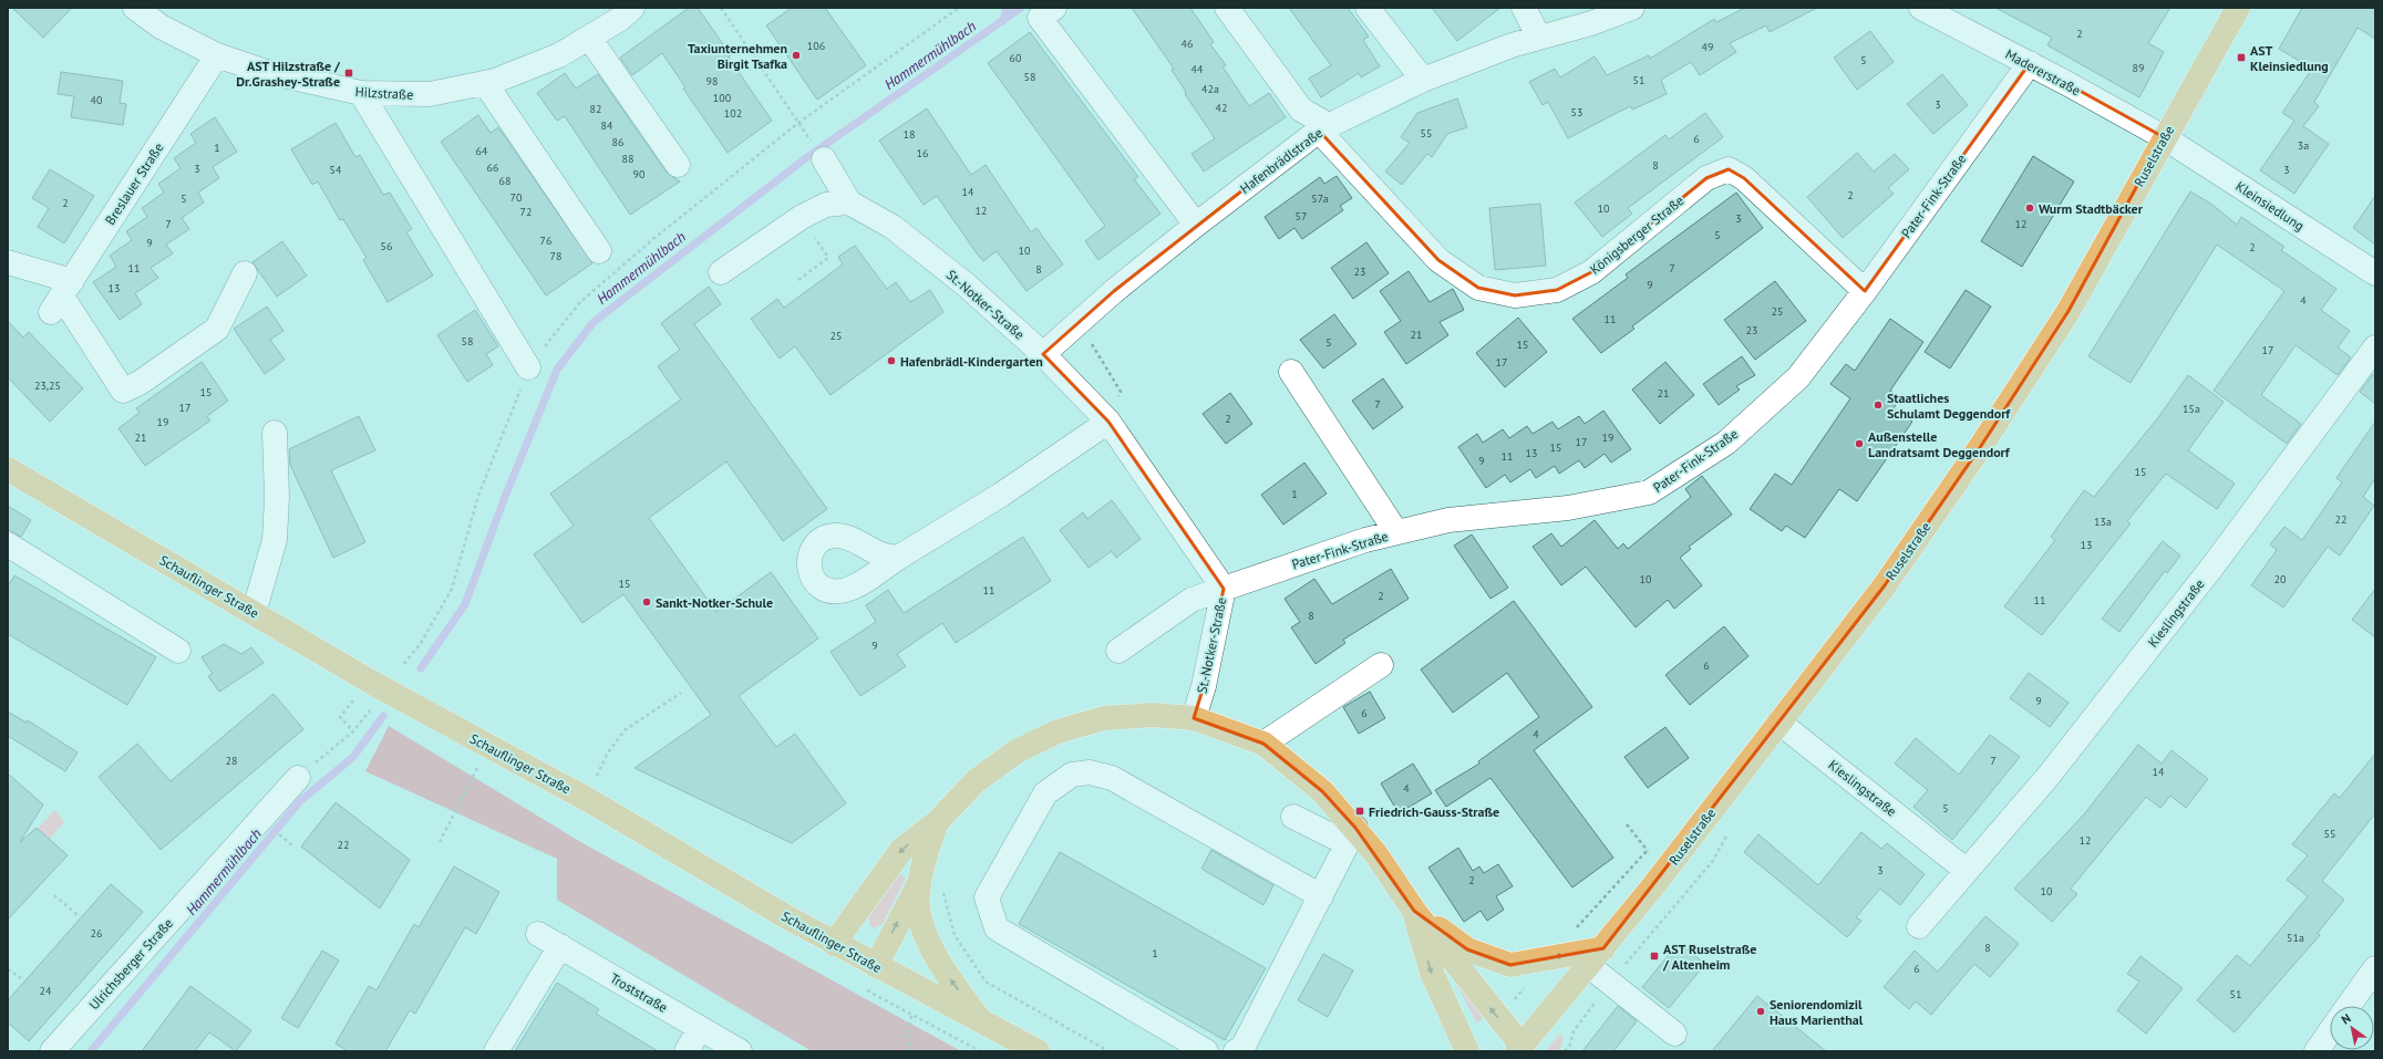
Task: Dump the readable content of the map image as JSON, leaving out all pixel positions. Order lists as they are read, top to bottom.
{
  "streets": {
    "main road": ["Ruselstraße", "Schauflinger Straße"],
    "street": [
      "Madererstraße",
      "Hilzstraße",
      "Hafenbrädlstraße",
      "Breslauer Straße",
      "Pater-Fink-Straße",
      "Kleinsiedlung",
      "Königsberger Straße",
      "St.-Notker-Straße",
      "Kieslingstraße",
      "Ulrichsberger Straße",
      "Troststraße"
    ]
  },
  "crossings": [
    ["Madererstraße", "Ruselstraße"],
    ["Madererstraße", "Pater-Fink-Straße"],
    ["Madererstraße", "Kleinsiedlung"],
    ["Hilzstraße", "Breslauer Straße"],
    ["Ruselstraße", "Kleinsiedlung"],
    ["Ruselstraße", "Kieslingstraße"],
    ["Hafenbrädlstraße", "Königsberger Straße"],
    ["Hafenbrädlstraße", "St.-Notker-Straße"],
    ["Pater-Fink-Straße", "Königsberger Straße"],
    ["Pater-Fink-Straße", "St.-Notker-Straße"]
  ],
  "water": ["Hammermühlbach"],
  "places": {
    "other": [
      "Taxiunternehmen Birgit Tsafka",
      "Wurm Stadtbäcker",
      "Hafenbrädl-Kindergarten",
      "Staatliches Schulamt Deggendorf",
      "Außenstelle Landratsamt Deggendorf",
      "Sankt-Notker-Schule",
      "Seniorendomizil Haus Marienthal"
    ],
    "transit": [
      "AST Kleinsiedlung",
      "AST Hilzstraße / Dr.Grashey-Straße",
      "Friedrich-Gauss-Straße",
      "AST Ruselstraße / Altenheim"
    ]
  },
  "house_numbers": [
    "2",
    "46",
    "106",
    "49",
    "60",
    "5",
    "89",
    "44",
    "58",
    "51",
    "98",
    "42a",
    "100",
    "40",
    "3",
    "42",
    "82",
    "53",
    "102",
    "84",
    "55",
    "18",
    "6",
    "86",
    "3a",
    "1",
    "64",
    "16",
    "88",
    "8",
    "66",
    "3",
    "54",
    "3",
    "90",
    "68",
    "14",
    "2",
    "70",
    "5",
    "57a",
    "2",
    "10",
    "12",
    "72",
    "57",
    "3",
    "7",
    "12",
    "5",
    "76",
    "9",
    "56",
    "2",
    "10",
    "78",
    "11",
    "7",
    "8",
    "23",
    "9",
    "13",
    "4",
    "25",
    "11",
    "23",
    "21",
    "25",
    "58",
    "5",
    "15",
    "17",
    "17",
    "23,25",
    "15",
    "21",
    "7",
    "17",
    "15a",
    "2",
    "19",
    "21",
    "19",
    "17",
    "15",
    "13",
    "11",
    "9",
    "15",
    "1",
    "22",
    "13a",
    "13",
    "10",
    "20",
    "15",
    "11",
    "2",
    "11",
    "8",
    "9",
    "6",
    "9",
    "6",
    "4",
    "28",
    "7",
    "14",
    "4",
    "5",
    "55",
    "12",
    "22",
    "3",
    "2",
    "10",
    "26",
    "51a",
    "8",
    "1",
    "6",
    "24",
    "51"
  ],
  "north": "top left"
}
